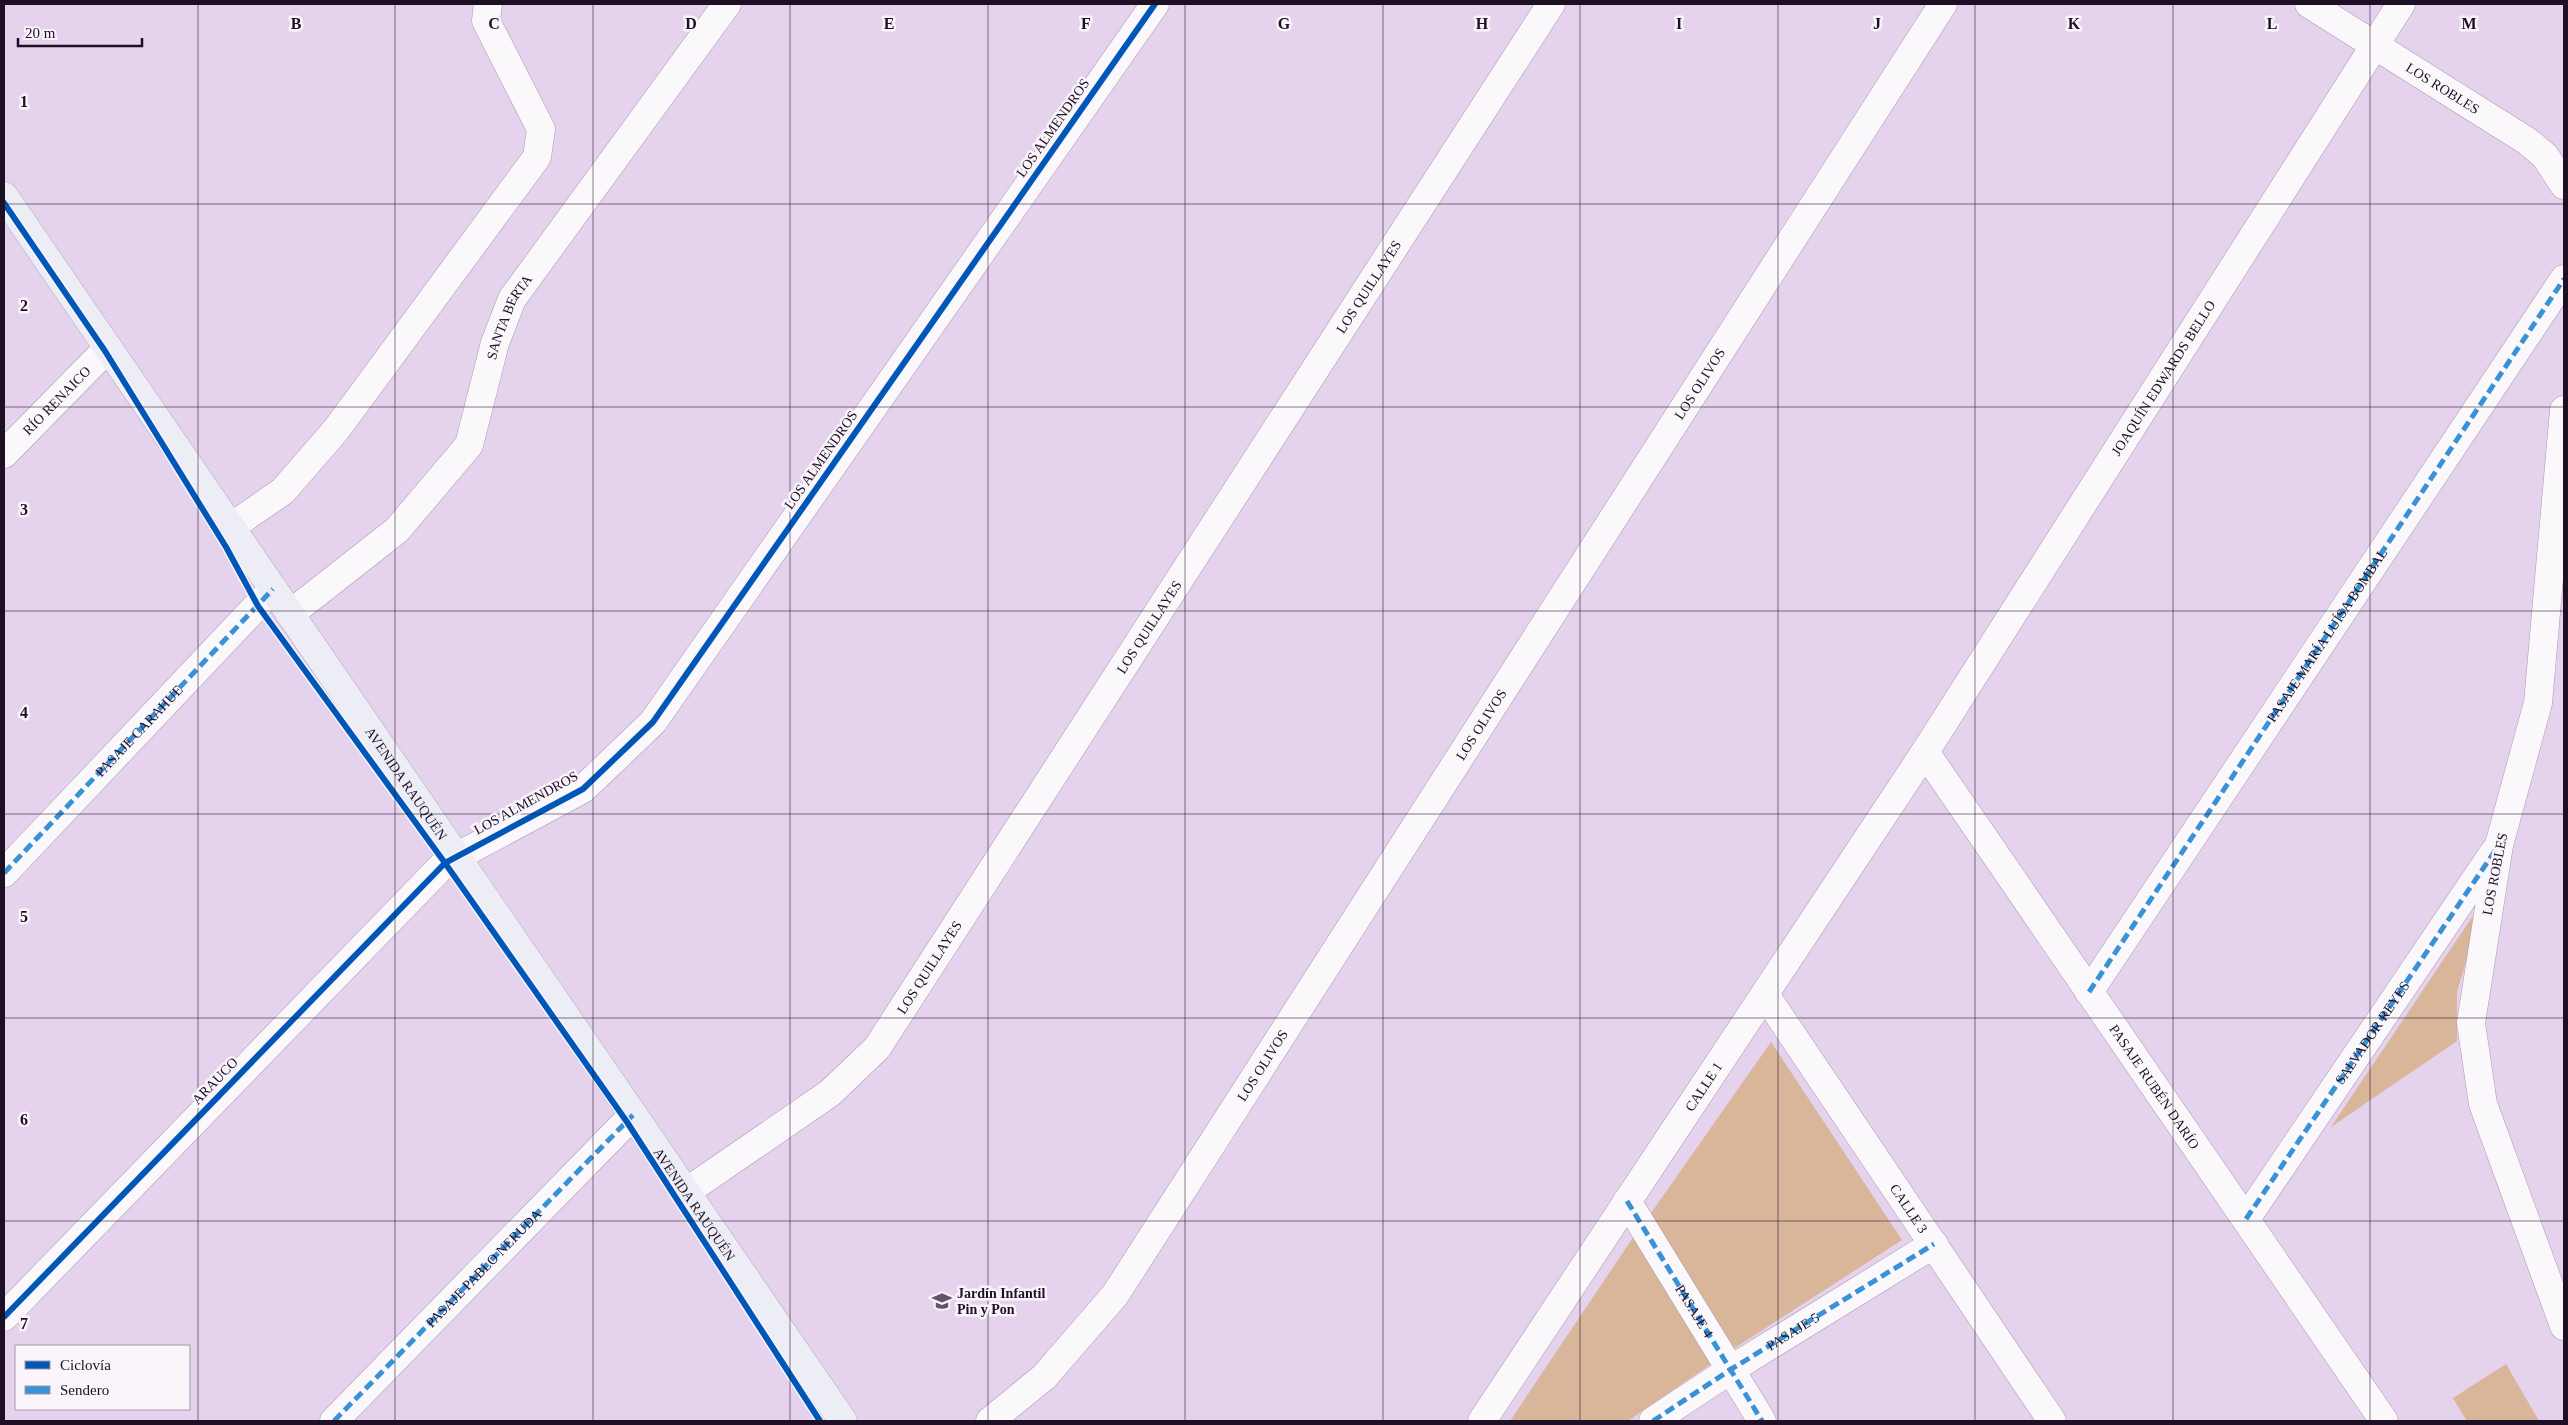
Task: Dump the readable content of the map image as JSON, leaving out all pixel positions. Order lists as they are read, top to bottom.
{
  "streets": {
    "main road": ["AVENIDA RAUQUÉN"],
    "street": [
      "LOS ROBLES",
      "LOS ALMENDROS",
      "LOS QUILLAYES",
      "SANTA BERTA",
      "JOAQUÍN EDWARDS BELLO",
      "LOS OLIVOS",
      "RÍO RENAICO",
      "PASAJE MARÍA LUÍSA BOMBAL",
      "PASAJE CARAHUE",
      "SALVADOR REYES",
      "ARAUCO",
      "CALLE 1",
      "PASAJE RUBÉN DARÍO",
      "CALLE 3",
      "PASAJE PABLO NERUDA",
      "PASAJE 4",
      "PASAJE 5"
    ]
  },
  "crossings": [
    ["LOS ROBLES", "JOAQUÍN EDWARDS BELLO"],
    ["LOS ROBLES", "SALVADOR REYES"],
    ["LOS ALMENDROS", "AVENIDA RAUQUÉN"],
    ["LOS ALMENDROS", "ARAUCO"],
    ["LOS QUILLAYES", "AVENIDA RAUQUÉN"],
    ["SANTA BERTA", "AVENIDA RAUQUÉN"],
    ["JOAQUÍN EDWARDS BELLO", "CALLE 1"],
    ["JOAQUÍN EDWARDS BELLO", "PASAJE RUBÉN DARÍO"],
    ["RÍO RENAICO", "AVENIDA RAUQUÉN"],
    ["PASAJE MARÍA LUÍSA BOMBAL", "PASAJE RUBÉN DARÍO"],
    ["PASAJE CARAHUE", "AVENIDA RAUQUÉN"],
    ["AVENIDA RAUQUÉN", "ARAUCO"],
    ["AVENIDA RAUQUÉN", "PASAJE PABLO NERUDA"],
    ["SALVADOR REYES", "PASAJE RUBÉN DARÍO"],
    ["CALLE 1", "PASAJE RUBÉN DARÍO"],
    ["CALLE 1", "CALLE 3"],
    ["CALLE 1", "PASAJE 4"],
    ["CALLE 3", "PASAJE 5"],
    ["PASAJE 4", "PASAJE 5"]
  ],
  "places": {
    "school or university": ["Jardín Infantil Pin y Pon"]
  },
  "legend": ["Ciclovía", "Sendero"],
  "scale_bar": "20 m",
  "grid": {
    "columns": [
      "B",
      "C",
      "D",
      "E",
      "F",
      "G",
      "H",
      "I",
      "J",
      "K",
      "L",
      "M"
    ],
    "rows": [
      "1",
      "2",
      "3",
      "4",
      "5",
      "6",
      "7"
    ]
  }
}
